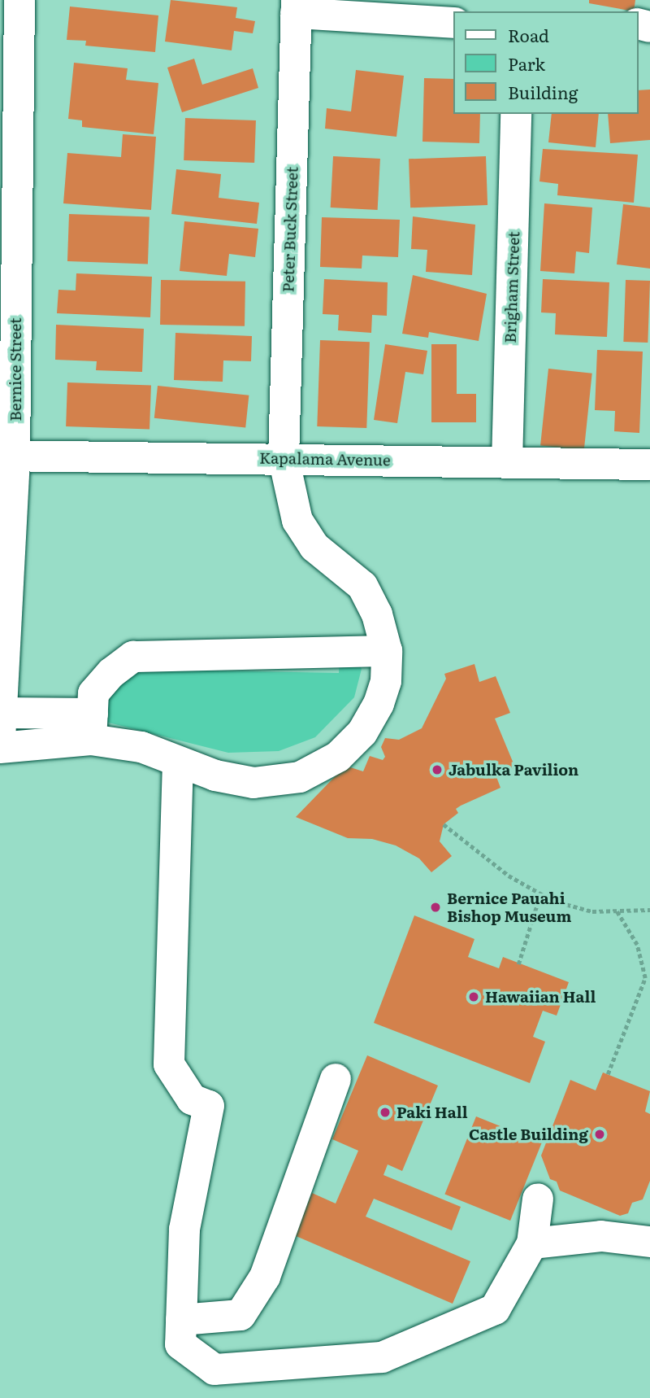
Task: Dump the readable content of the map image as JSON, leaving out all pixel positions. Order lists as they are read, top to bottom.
{
  "streets": {
    "street": [
      "Peter Buck Street",
      "Brigham Street",
      "Bernice Street",
      "Kapalama Avenue"
    ]
  },
  "crossings": [
    ["Peter Buck Street", "Kapalama Avenue"],
    ["Brigham Street", "Kapalama Avenue"],
    ["Bernice Street", "Kapalama Avenue"]
  ],
  "places": [
    "Jabulka Pavilion",
    "Bernice Pauahi Bishop Museum",
    "Hawaiian Hall",
    "Paki Hall",
    "Castle Building"
  ],
  "legend": ["Road", "Park", "Building"]
}
